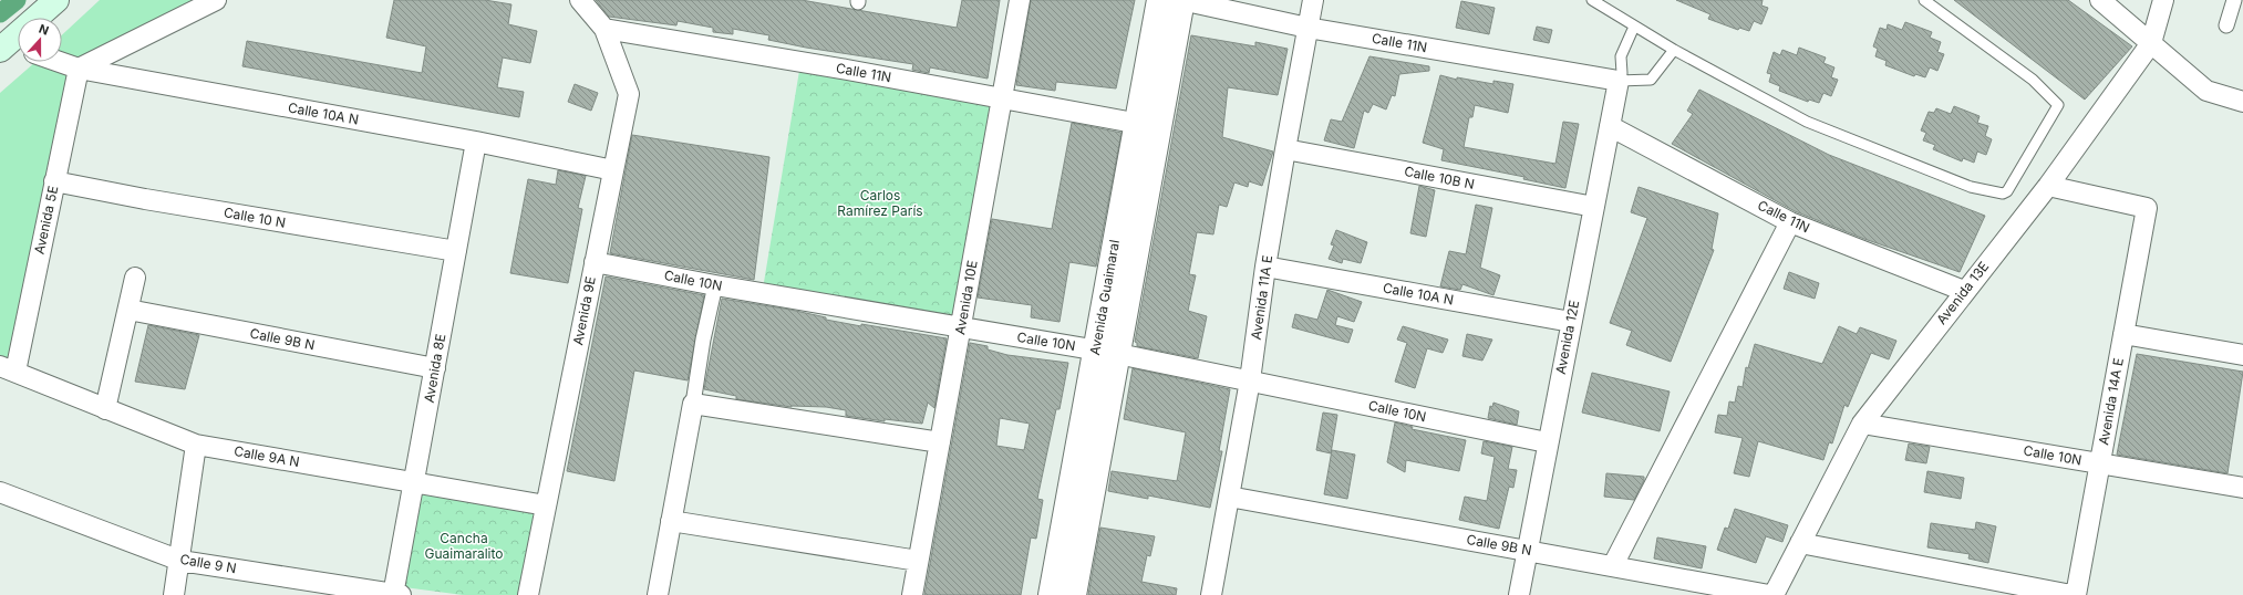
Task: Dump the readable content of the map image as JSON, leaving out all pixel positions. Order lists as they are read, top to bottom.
{
  "streets": {
    "street": [
      "Calle 11N",
      "Calle 10A N",
      "Calle 10B N",
      "Calle 10 N",
      "Avenida 5E",
      "Calle 10N",
      "Avenida 13E",
      "Avenida 10E",
      "Avenida Guaimaral",
      "Avenida 11A E",
      "Avenida 9E",
      "Avenida 12E",
      "Calle 9B N",
      "Avenida 8E",
      "Avenida 14A E",
      "Calle 9A N",
      "Calle 9 N"
    ]
  },
  "crossings": [
    ["Calle 11N", "Avenida 13E"],
    ["Calle 11N", "Avenida 10E"],
    ["Calle 11N", "Avenida Guaimaral"],
    ["Calle 11N", "Avenida 11A E"],
    ["Calle 11N", "Avenida 9E"],
    ["Calle 11N", "Avenida 12E"],
    ["Calle 10A N", "Avenida 5E"],
    ["Calle 10A N", "Avenida 11A E"],
    ["Calle 10A N", "Avenida 9E"],
    ["Calle 10A N", "Avenida 12E"],
    ["Calle 10A N", "Avenida 8E"],
    ["Calle 10B N", "Avenida 11A E"],
    ["Calle 10B N", "Avenida 12E"],
    ["Calle 10 N", "Avenida 5E"],
    ["Calle 10 N", "Avenida 8E"],
    ["Avenida 5E", "Calle 9A N"],
    ["Calle 10N", "Avenida 13E"],
    ["Calle 10N", "Avenida 10E"],
    ["Calle 10N", "Avenida Guaimaral"],
    ["Calle 10N", "Avenida 11A E"],
    ["Calle 10N", "Avenida 9E"],
    ["Calle 10N", "Avenida 12E"],
    ["Calle 10N", "Avenida 14A E"],
    ["Avenida 13E", "Avenida 14A E"],
    ["Avenida 11A E", "Calle 9B N"],
    ["Avenida 9E", "Calle 9A N"],
    ["Avenida 12E", "Calle 9B N"],
    ["Calle 9B N", "Avenida 8E"],
    ["Avenida 8E", "Calle 9A N"],
    ["Avenida 8E", "Calle 9 N"]
  ],
  "parks": ["Carlos Ramírez París", "Cancha Guaimaralito"],
  "north": "top"
}
